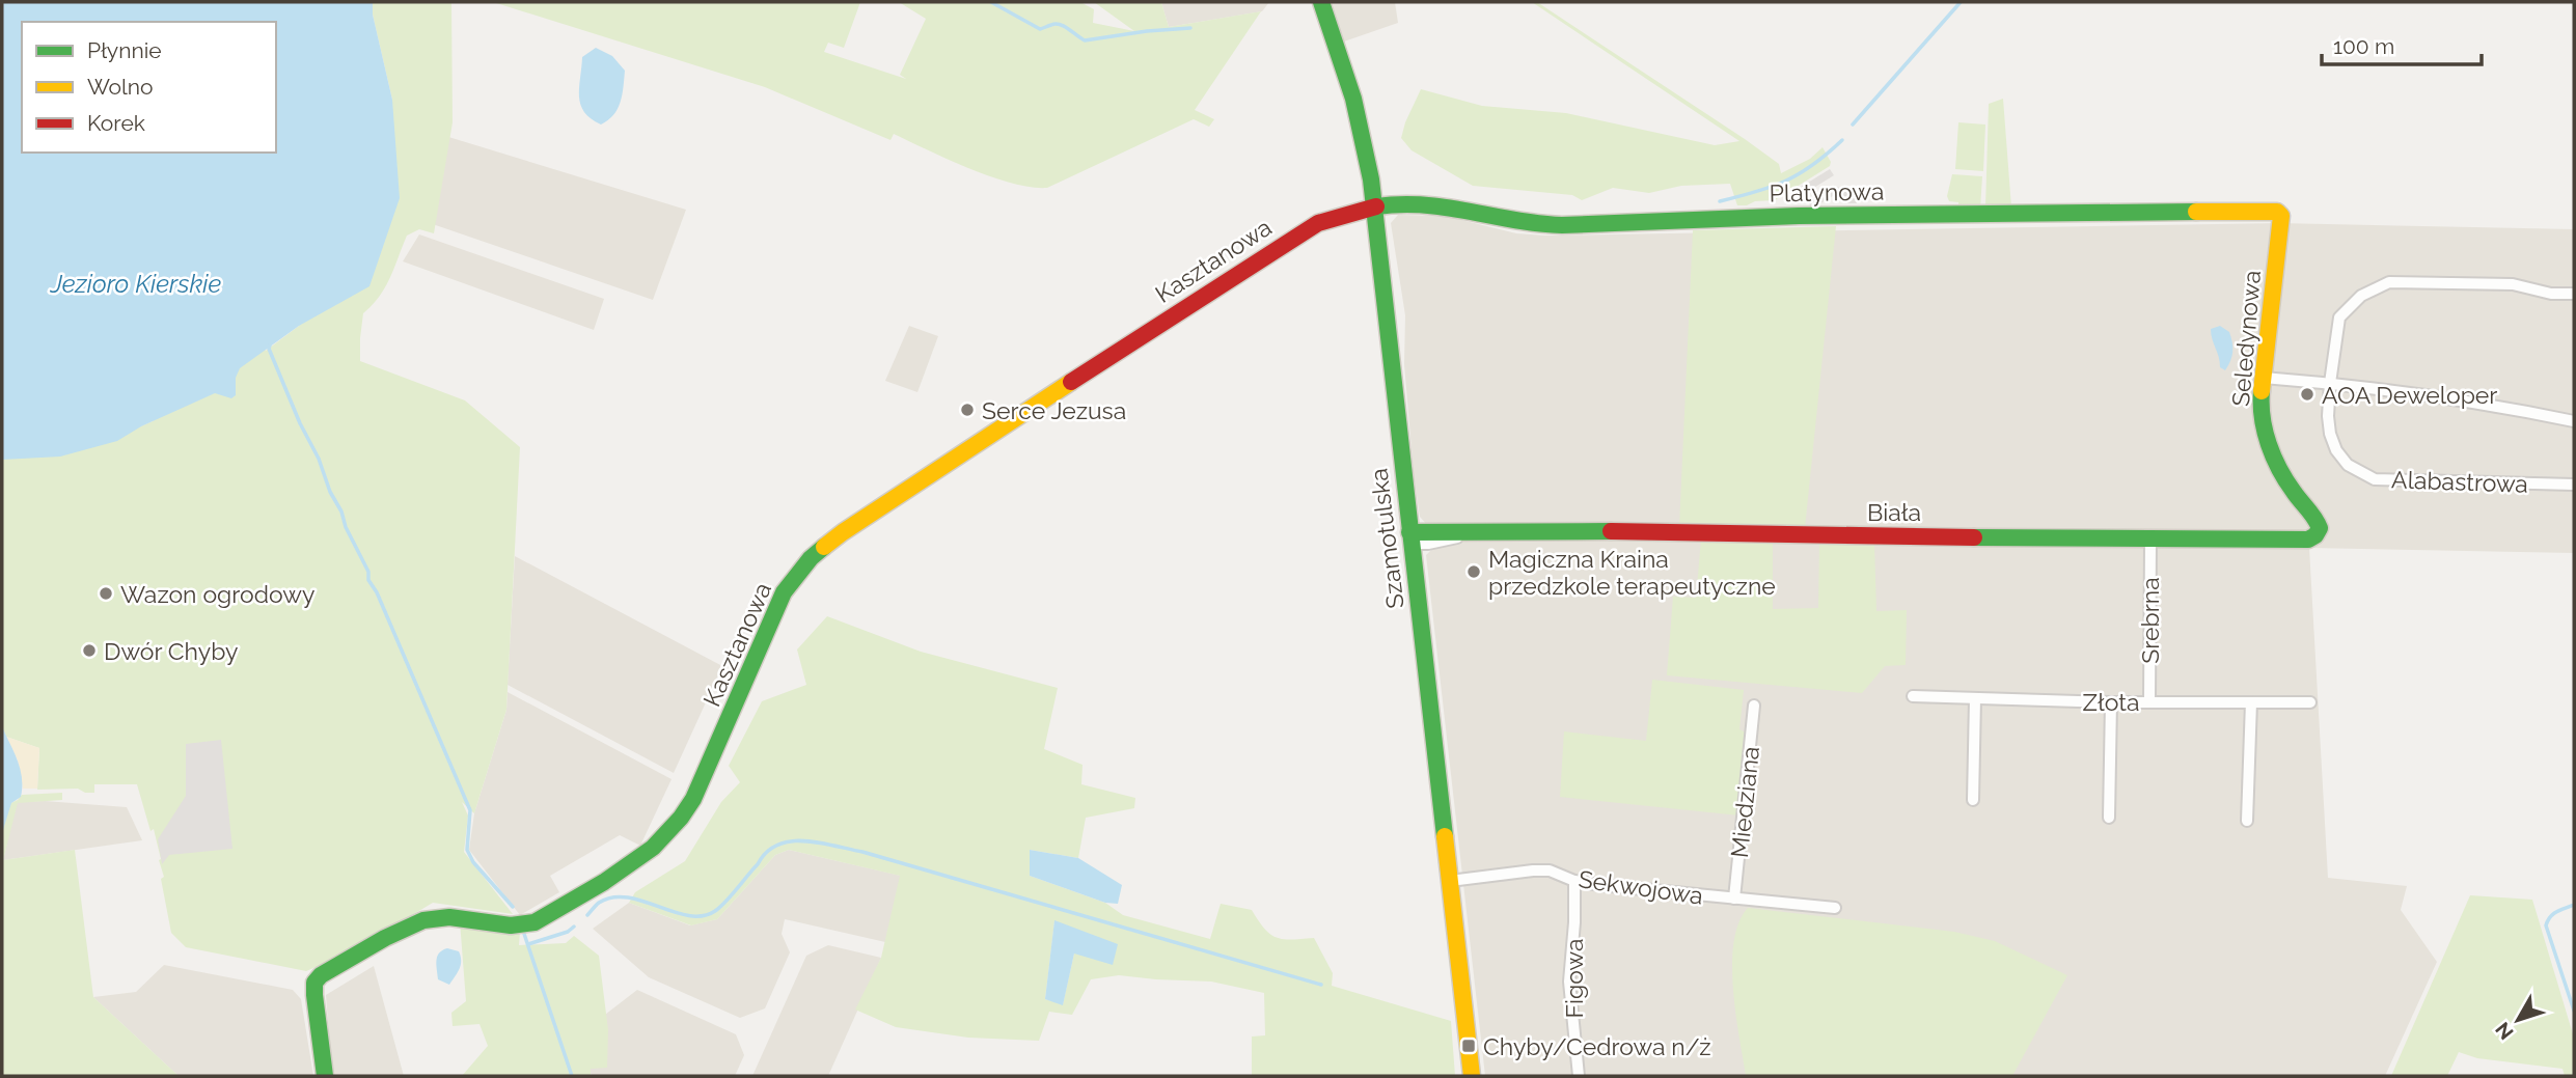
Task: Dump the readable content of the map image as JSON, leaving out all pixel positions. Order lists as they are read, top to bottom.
{
  "streets": {
    "street": [
      "Platynowa",
      "Kasztanowa",
      "Seledynowa",
      "Alabastrowa",
      "Biała",
      "Szamotulska",
      "Srebrna",
      "Złota",
      "Miedziana",
      "Sekwojowa",
      "Figowa"
    ]
  },
  "crossings": [
    ["Platynowa", "Kasztanowa"],
    ["Platynowa", "Seledynowa"],
    ["Platynowa", "Szamotulska"],
    ["Kasztanowa", "Szamotulska"],
    ["Seledynowa", "Biała"],
    ["Biała", "Szamotulska"],
    ["Biała", "Srebrna"],
    ["Szamotulska", "Sekwojowa"],
    ["Srebrna", "Złota"],
    ["Miedziana", "Sekwojowa"],
    ["Sekwojowa", "Figowa"]
  ],
  "water": ["Jezioro Kierskie"],
  "places": {
    "other": [
      "AOA Deweloper",
      "Serce Jezusa",
      "Magiczna Kraina przedzkole terapeutyczne",
      "Wazon ogrodowy",
      "Dwór Chyby"
    ],
    "transit": ["Chyby/Cedrowa n/ż"]
  },
  "legend": ["Płynnie", "Wolno", "Korek"],
  "scale_bar": "100 m",
  "north": "bottom left"
}
